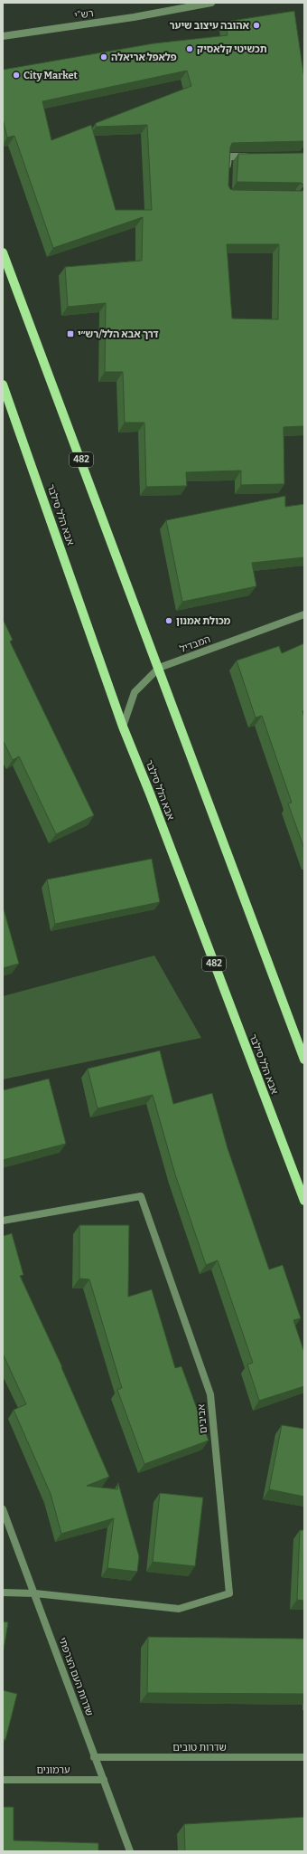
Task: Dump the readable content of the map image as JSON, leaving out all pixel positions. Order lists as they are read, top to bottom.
{
  "streets": {
    "main road": ["482", "אבא הלל סילבר"],
    "street": [
      "רש\"י",
      "המבדיל",
      "אביבים",
      "שדרות העם הצרפתי",
      "שדרות טובים",
      "ערמונים"
    ]
  },
  "crossings": [
    ["482", "המבדיל"],
    ["אבא הלל סילבר", "המבדיל"],
    ["אביבים", "שדרות העם הצרפתי"],
    ["שדרות העם הצרפתי", "שדרות טובים"],
    ["שדרות העם הצרפתי", "ערמונים"]
  ],
  "places": {
    "other": [
      "אהובה עיצוב שיער",
      "תכשיטי קלאסיק",
      "פלאפל אריאלה",
      "City Market",
      "מכולת אמנון"
    ],
    "transit": ["דרך אבא הלל/רש״י"]
  }
}
